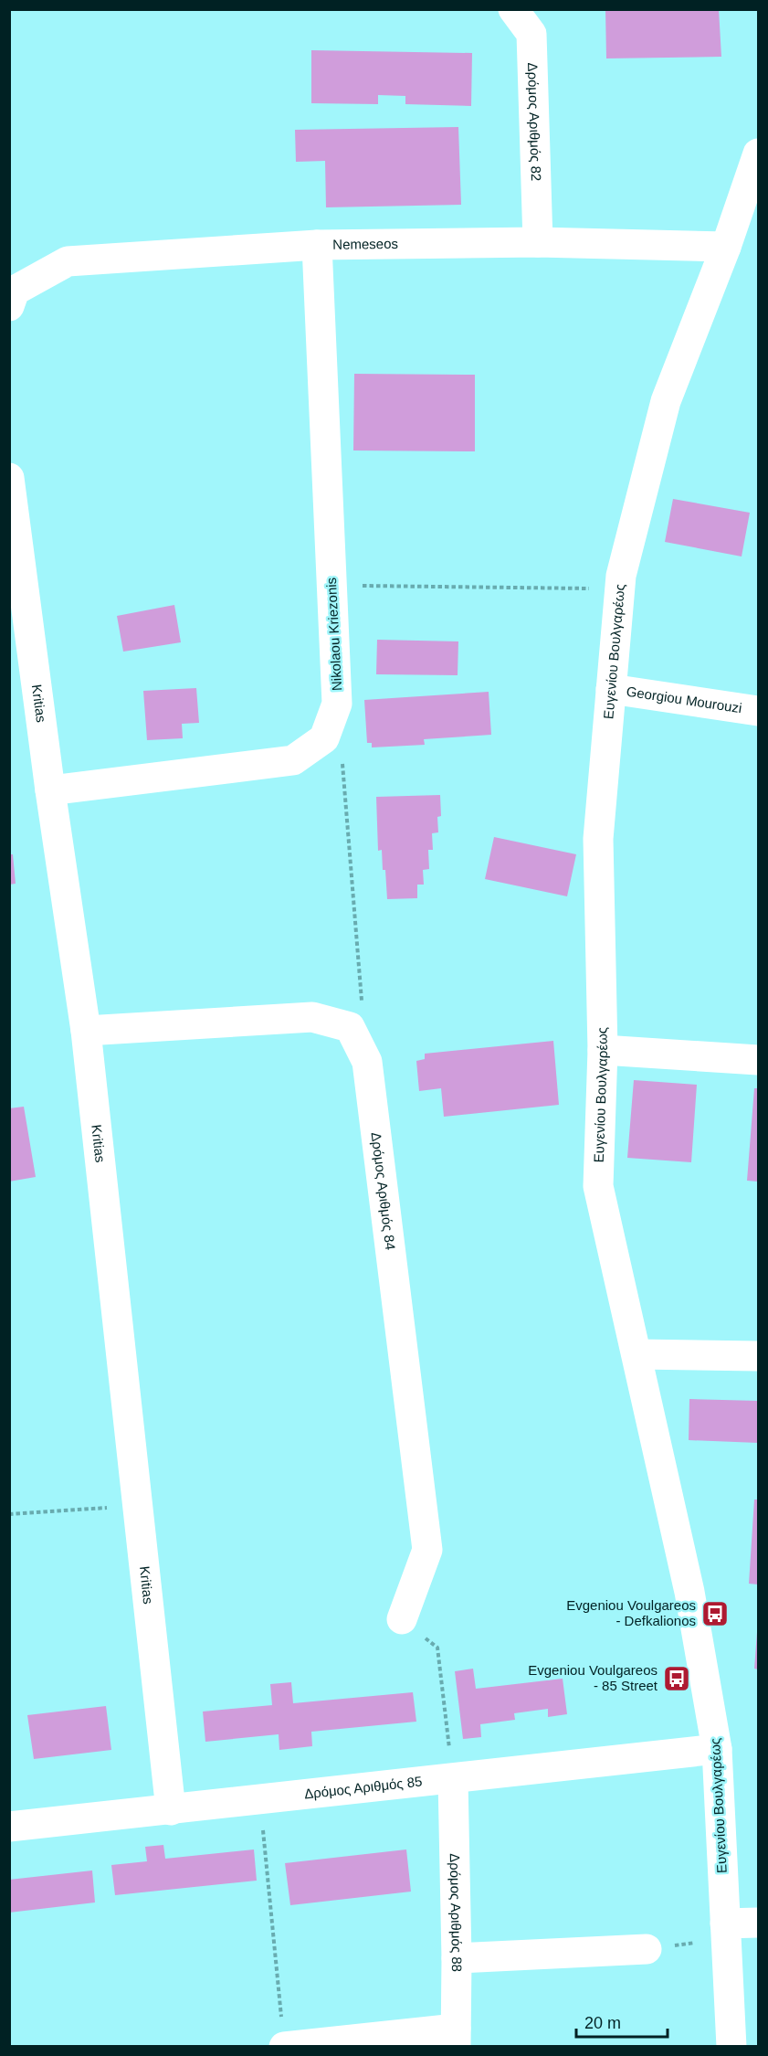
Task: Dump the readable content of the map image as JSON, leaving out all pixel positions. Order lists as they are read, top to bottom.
{
  "streets": {
    "street": [
      "Δρόμος Αριθμός 82",
      "Nemeseos",
      "Nikolaou Kriezonis",
      "Ευγενίου Βουλγαρέως",
      "Georgiou Mourouzi",
      "Kritias",
      "Δρόμος Αριθμός 84",
      "Δρόμος Αριθμός 85",
      "Δρόμος Αριθμός 88"
    ]
  },
  "crossings": [
    ["Δρόμος Αριθμός 82", "Nemeseos"],
    ["Nemeseos", "Nikolaou Kriezonis"],
    ["Nemeseos", "Ευγενίου Βουλγαρέως"],
    ["Nikolaou Kriezonis", "Kritias"],
    ["Ευγενίου Βουλγαρέως", "Georgiou Mourouzi"],
    ["Ευγενίου Βουλγαρέως", "Δρόμος Αριθμός 85"],
    ["Kritias", "Δρόμος Αριθμός 84"],
    ["Kritias", "Δρόμος Αριθμός 85"],
    ["Δρόμος Αριθμός 85", "Δρόμος Αριθμός 88"]
  ],
  "places": {
    "bus stop": ["Evgeniou Voulgareos - Defkalionos", "Evgeniou Voulgareos - 85 Street"]
  },
  "scale_bar": "20 m"
}
